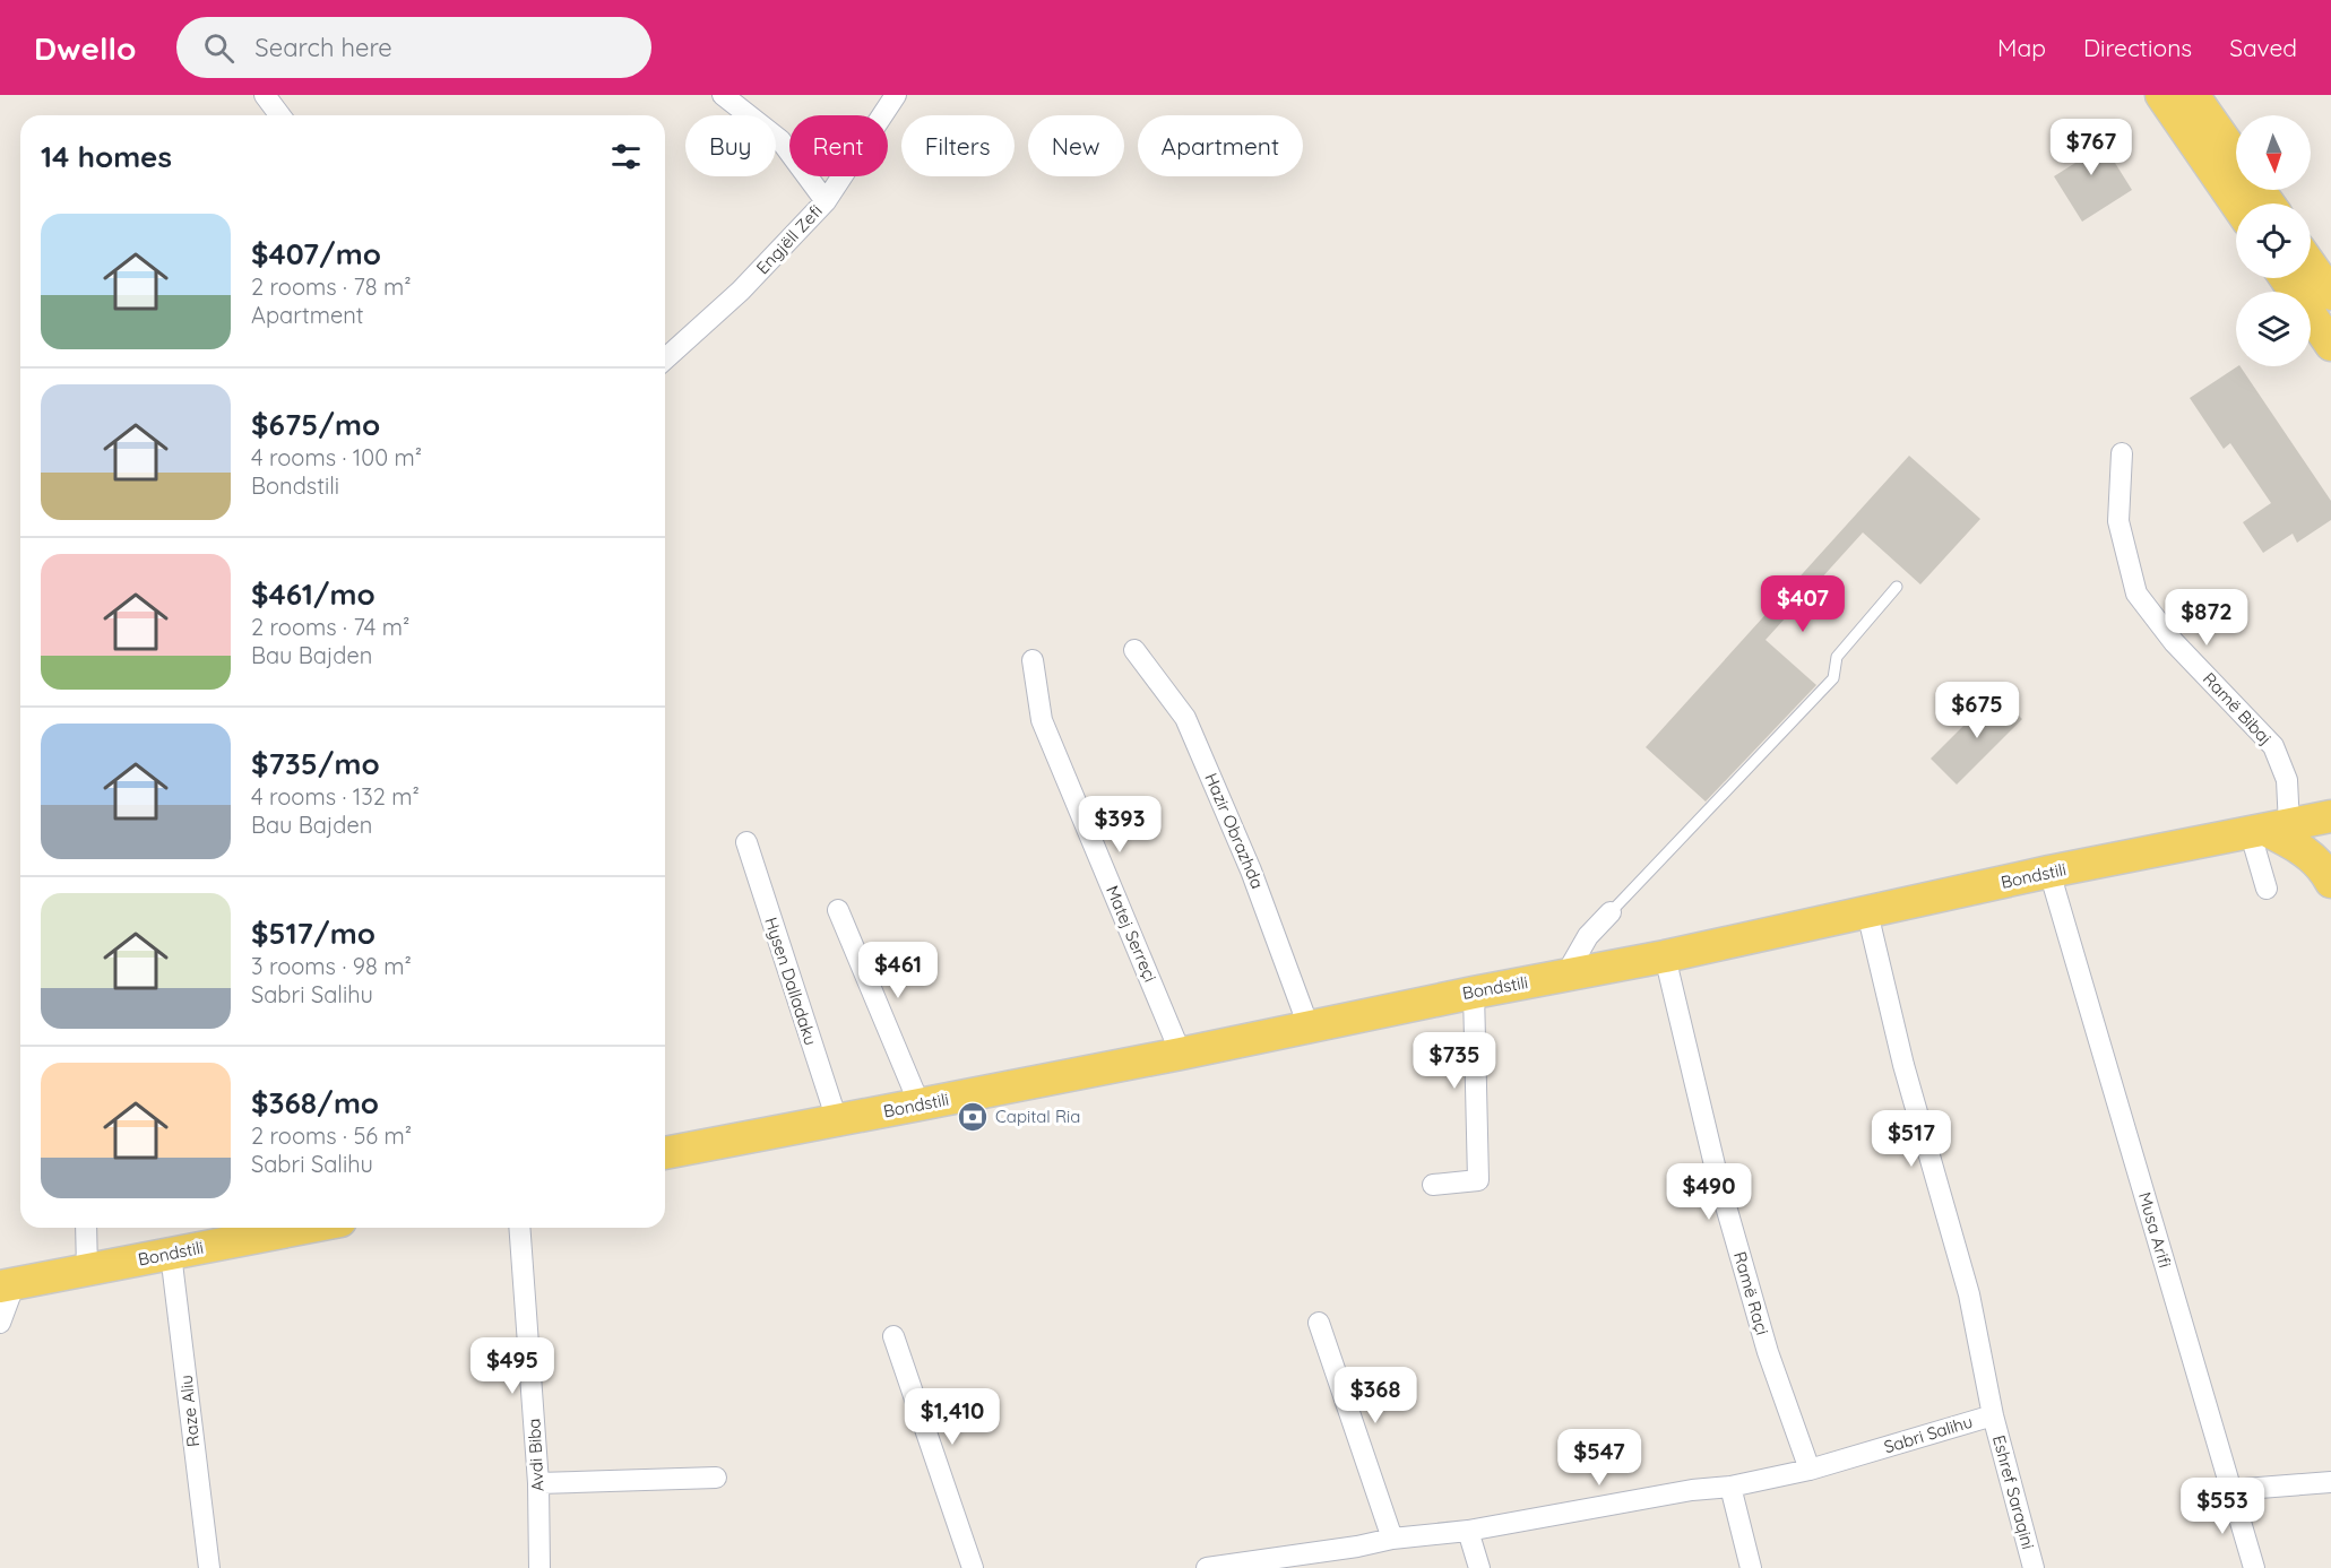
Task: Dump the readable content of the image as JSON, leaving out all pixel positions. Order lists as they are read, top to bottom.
{
  "streets": {
    "main road": ["Bondstili"],
    "street": [
      "Engjëll Zefi",
      "Ramë Bibaj",
      "Hazir Obrazhda",
      "Matej Serreçi",
      "Hysen Dalladaku",
      "Musa Arifi",
      "Ramë Raçi",
      "Raze Aliu",
      "Sabri Salihu",
      "Avdi Biba",
      "Eshref Saraqini"
    ]
  },
  "crossings": [
    ["Ramë Bibaj", "Bondstili"],
    ["Hazir Obrazhda", "Bondstili"],
    ["Bondstili", "Matej Serreçi"],
    ["Bondstili", "Hysen Dalladaku"],
    ["Bondstili", "Musa Arifi"],
    ["Bondstili", "Ramë Raçi"],
    ["Bondstili", "Raze Aliu"],
    ["Bondstili", "Sabri Salihu"],
    ["Ramë Raçi", "Sabri Salihu"],
    ["Sabri Salihu", "Eshref Saraqini"]
  ],
  "places": {
    "bank": ["Capital Ria"]
  },
  "north": "bottom",
  "page": {
    "header": "Dwello",
    "search": "Search here",
    "nav": ["Map", "Directions", "Saved"],
    "chip": [
      "Buy",
      "Rent",
      "Filters",
      "New",
      "Apartment"
    ],
    "heading": "14 homes",
    "price": [
      "$767",
      "$407",
      "$872",
      "$675",
      "$393",
      "$461",
      "$735",
      "$517",
      "$490",
      "$495",
      "$368",
      "$1,410",
      "$547",
      "$553"
    ],
    "list": [
      {
        "name": "$407/mo",
        "note": "2 rooms · 78 m² · Apartment"
      },
      {
        "name": "$675/mo",
        "note": "4 rooms · 100 m² · Bondstili"
      },
      {
        "name": "$461/mo",
        "note": "2 rooms · 74 m² · Bau Bajden"
      },
      {
        "name": "$735/mo",
        "note": "4 rooms · 132 m² · Bau Bajden"
      },
      {
        "name": "$517/mo",
        "note": "3 rooms · 98 m² · Sabri Salihu"
      },
      {
        "name": "$368/mo",
        "note": "2 rooms · 56 m² · Sabri Salihu"
      }
    ]
  }
}
